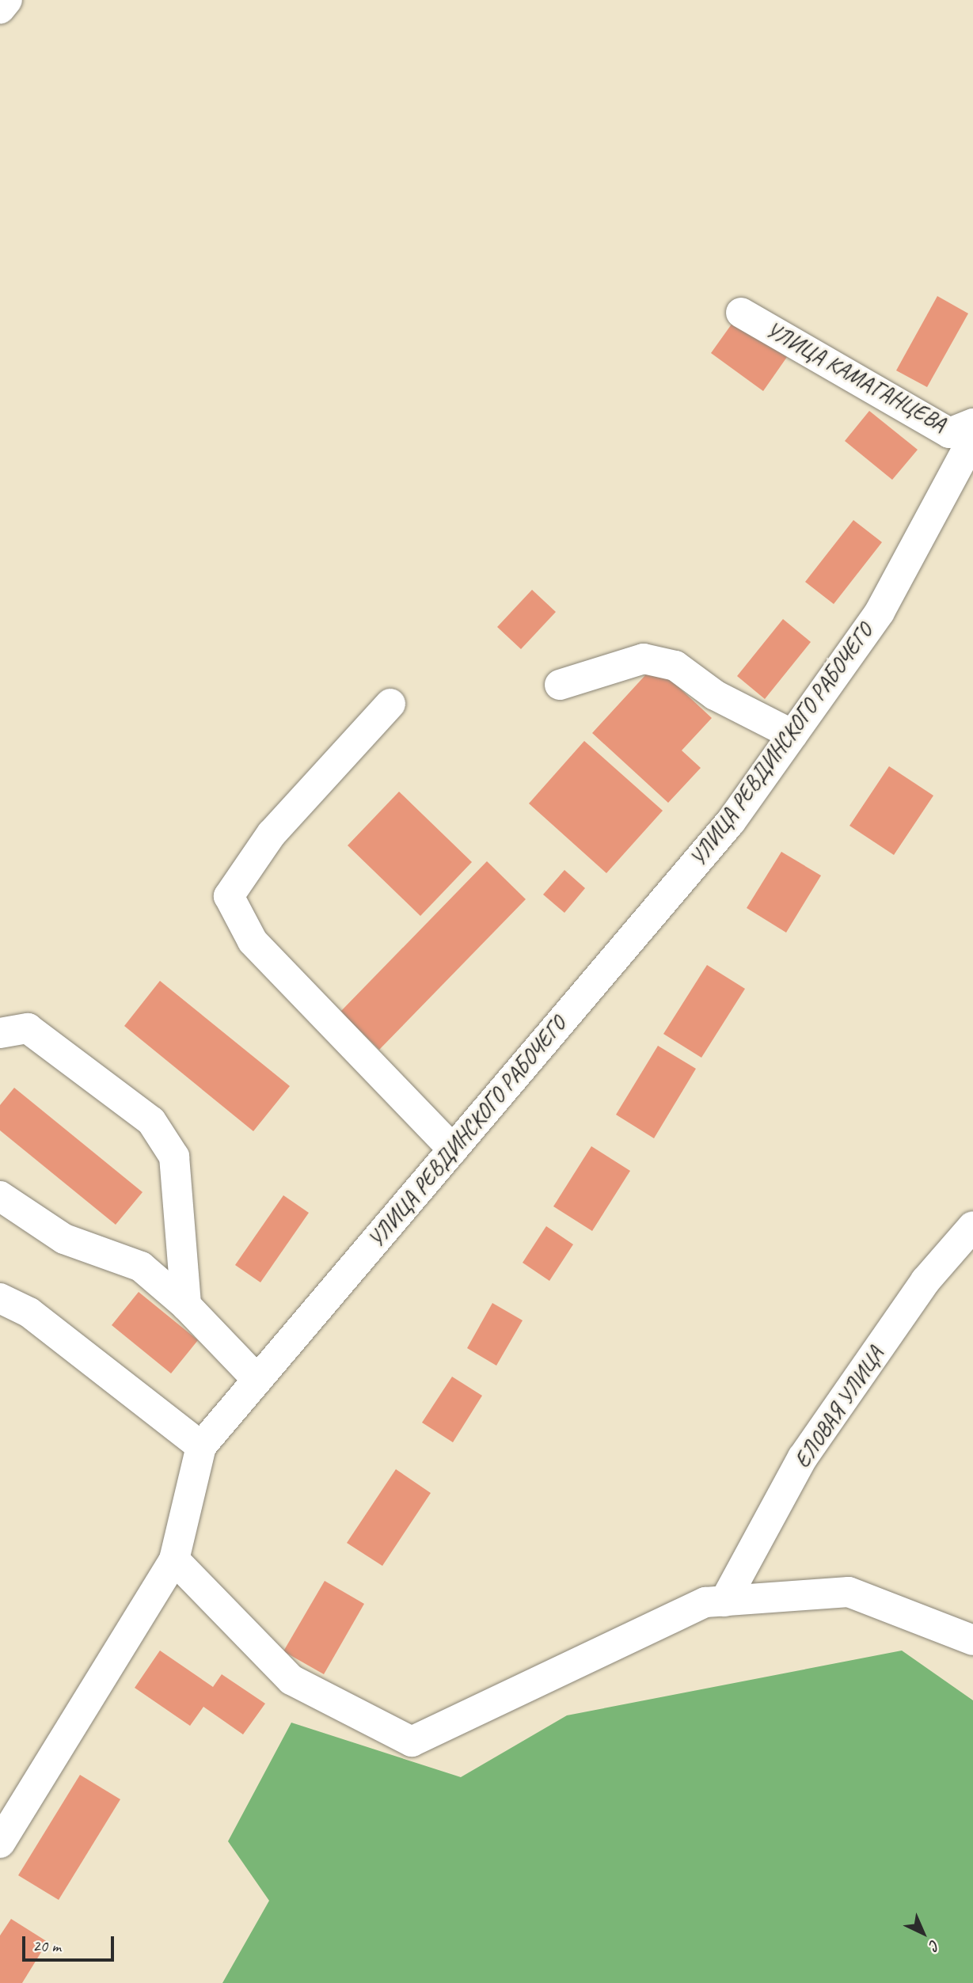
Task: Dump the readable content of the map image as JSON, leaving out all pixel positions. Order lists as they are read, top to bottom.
{
  "streets": {
    "street": ["УЛИЦА КАМАГАНЦЕВА", "УЛИЦА РЕВДИНСКОГО РАБОЧЕГО", "ЕЛОВАЯ УЛИЦА"]
  },
  "scale_bar": "20 m",
  "north": "bottom right"
}
